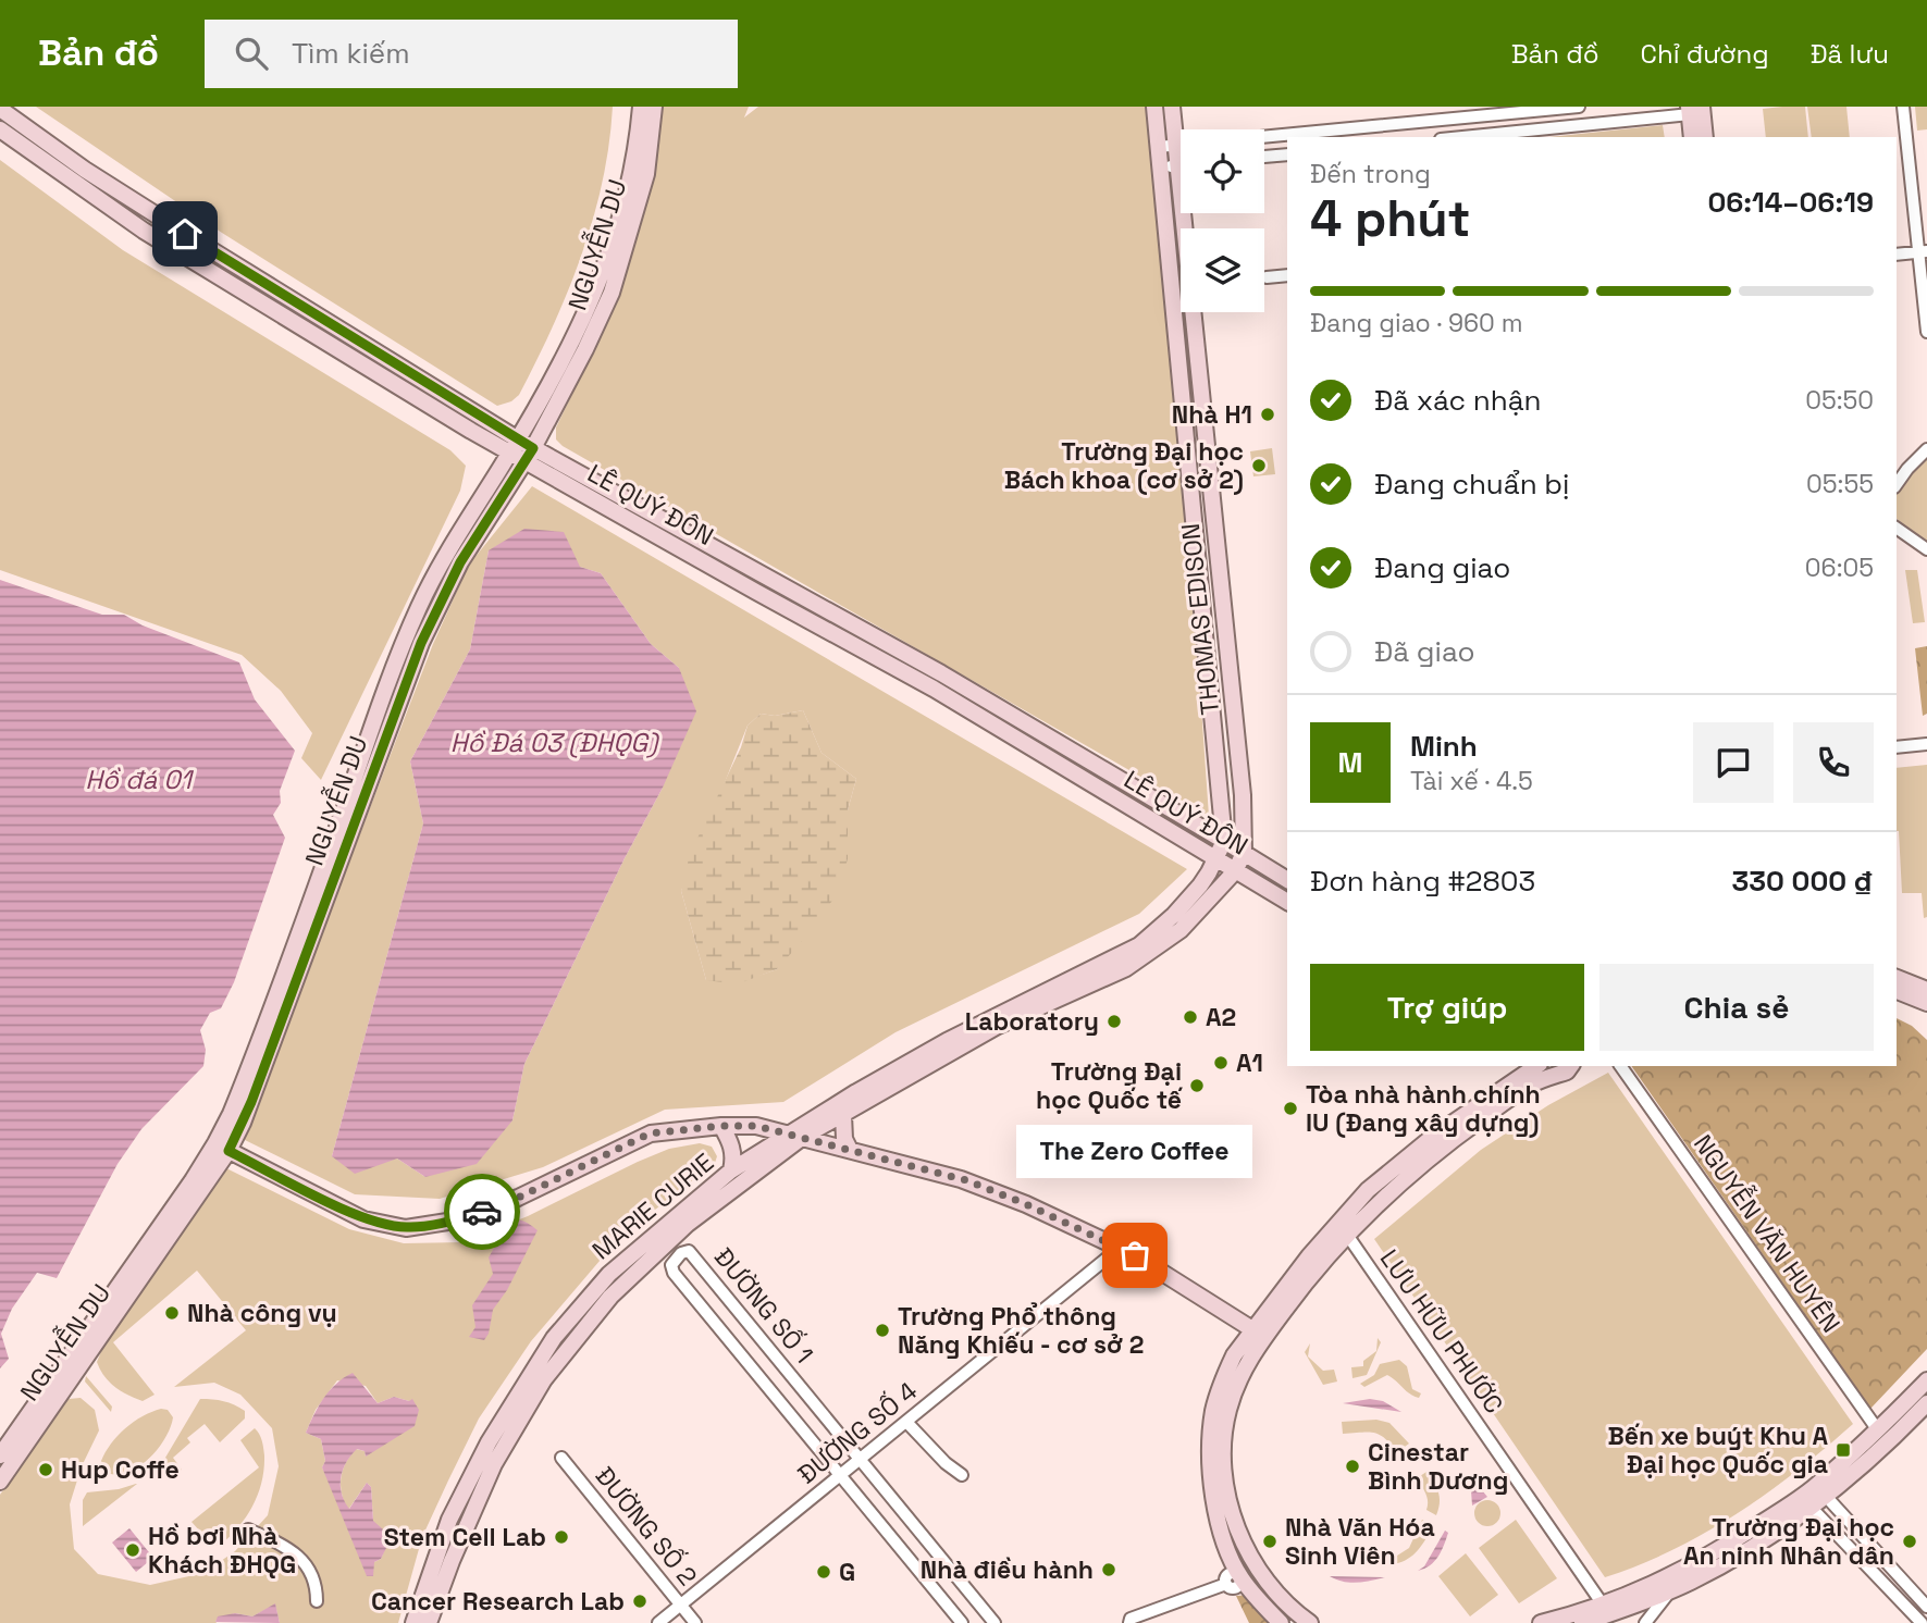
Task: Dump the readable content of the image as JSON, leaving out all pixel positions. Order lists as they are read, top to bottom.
{
  "streets": {
    "street": [
      "NGUYỄN DU",
      "LÊ QUÝ ĐÔN",
      "THOMAS EDISON",
      "MARIE CURIE",
      "NGUYỄN VĂN HUYÊN",
      "ĐƯỜNG SỐ 1",
      "LƯU HỮU PHƯỚC",
      "ĐƯỜNG SỐ 4",
      "ĐƯỜNG SỐ 2"
    ]
  },
  "crossings": [
    ["NGUYỄN DU", "LÊ QUÝ ĐÔN"],
    ["LÊ QUÝ ĐÔN", "THOMAS EDISON"],
    ["LÊ QUÝ ĐÔN", "MARIE CURIE"],
    ["THOMAS EDISON", "MARIE CURIE"],
    ["ĐƯỜNG SỐ 1", "ĐƯỜNG SỐ 4"],
    ["ĐƯỜNG SỐ 4", "ĐƯỜNG SỐ 2"]
  ],
  "water": ["Hồ Đá 03 (ĐHQG)", "Hồ đá 01"],
  "places": {
    "other": [
      "Nhà H1",
      "Trường Đại học Bách khoa (cơ sở 2)",
      "A2",
      "Laboratory",
      "A1",
      "Trường Đại học Quốc tế",
      "Tòa nhà hành chính IU (Đang xây dựng)",
      "The Zero Coffee",
      "Nhà công vụ",
      "Trường Phổ thông Năng Khiếu - cơ sở 2",
      "Cinestar Bình Dương",
      "Hup Coffe",
      "Stem Cell Lab",
      "Nhà Văn Hóa Sinh Viên",
      "Trường Đại học An ninh Nhân dân",
      "Hồ bơi Nhà Khách ĐHQG",
      "Nhà điều hành",
      "G",
      "Cancer Research Lab"
    ],
    "transit": ["Bến xe buýt Khu A Đại học Quốc gia"]
  },
  "page": {
    "header": "Bản đồ",
    "search": "Tìm kiếm",
    "nav": ["Bản đồ", "Chỉ đường", "Đã lưu"],
    "heading": ["4 phút", "Đến trong", "06:14–06:19"],
    "panel": [
      "Minh",
      "Tài xế · 4.5",
      "Đơn hàng #2803",
      "330 000 ₫"
    ],
    "bar": "Đang giao · 960 m",
    "list": [
      ["Đã xác nhận", "05:50"],
      ["Đang chuẩn bị", "05:55"],
      ["Đang giao", "06:05"],
      "Đã giao"
    ],
    "round": "M",
    "buttons": ["Trợ giúp", "Chia sẻ"],
    "bubble": "The Zero Coffee"
  }
}
